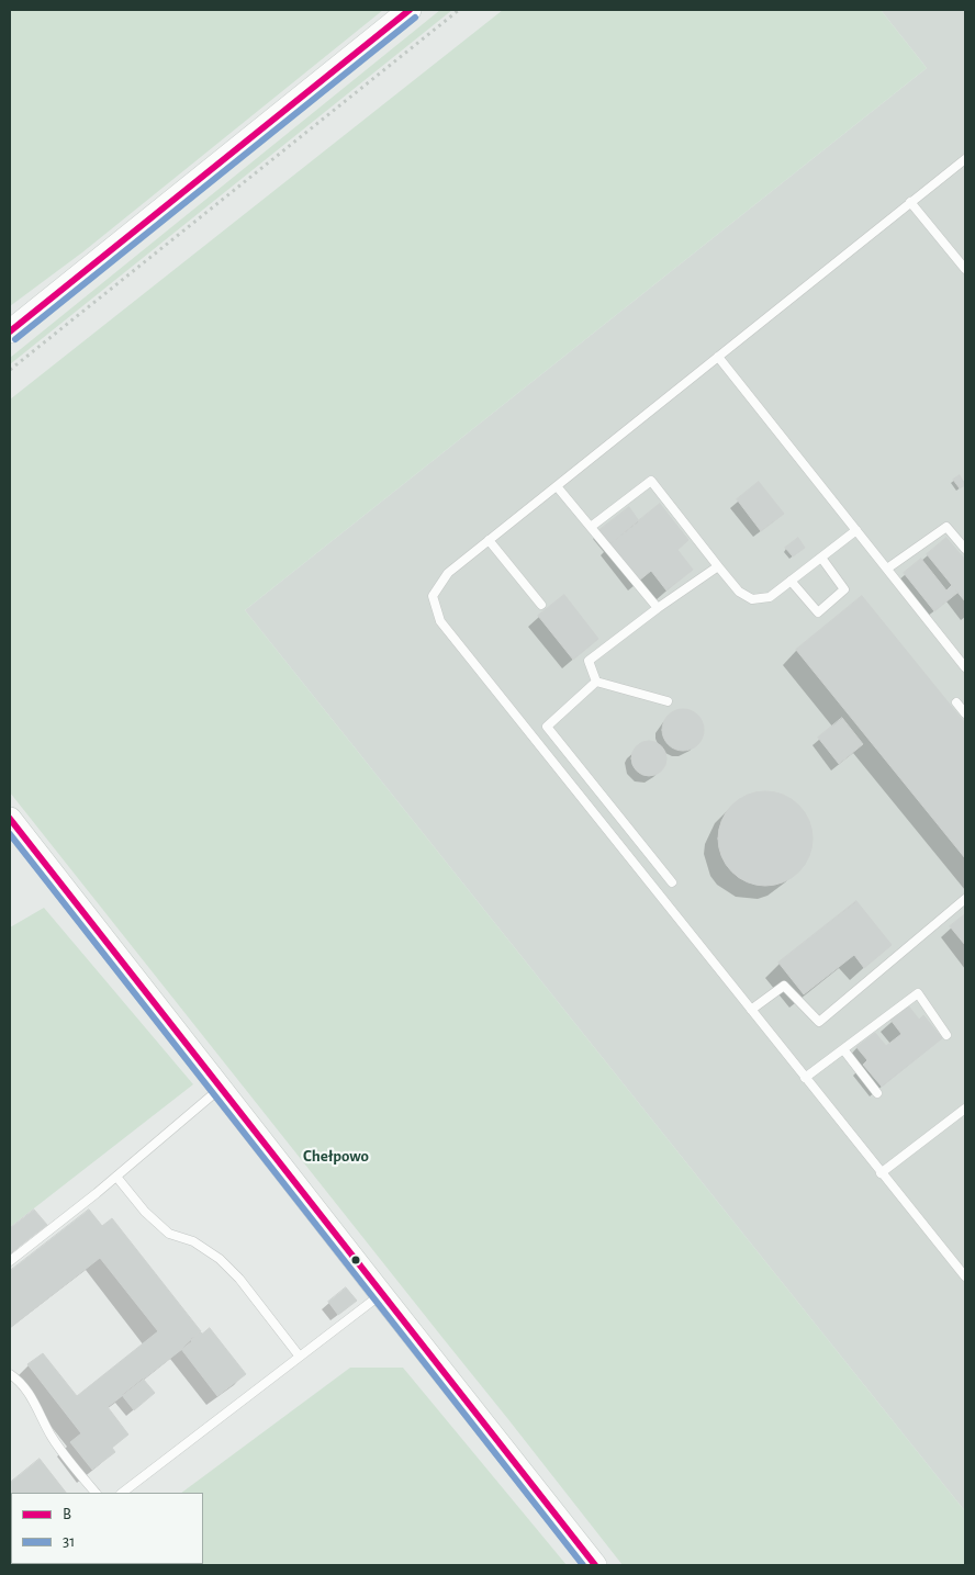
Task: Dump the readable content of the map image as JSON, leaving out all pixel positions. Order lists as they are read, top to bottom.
{
  "districts": ["Chełpowo"],
  "lines": ["transit line B", "transit line 31"],
  "legend": ["B", "31"]
}
